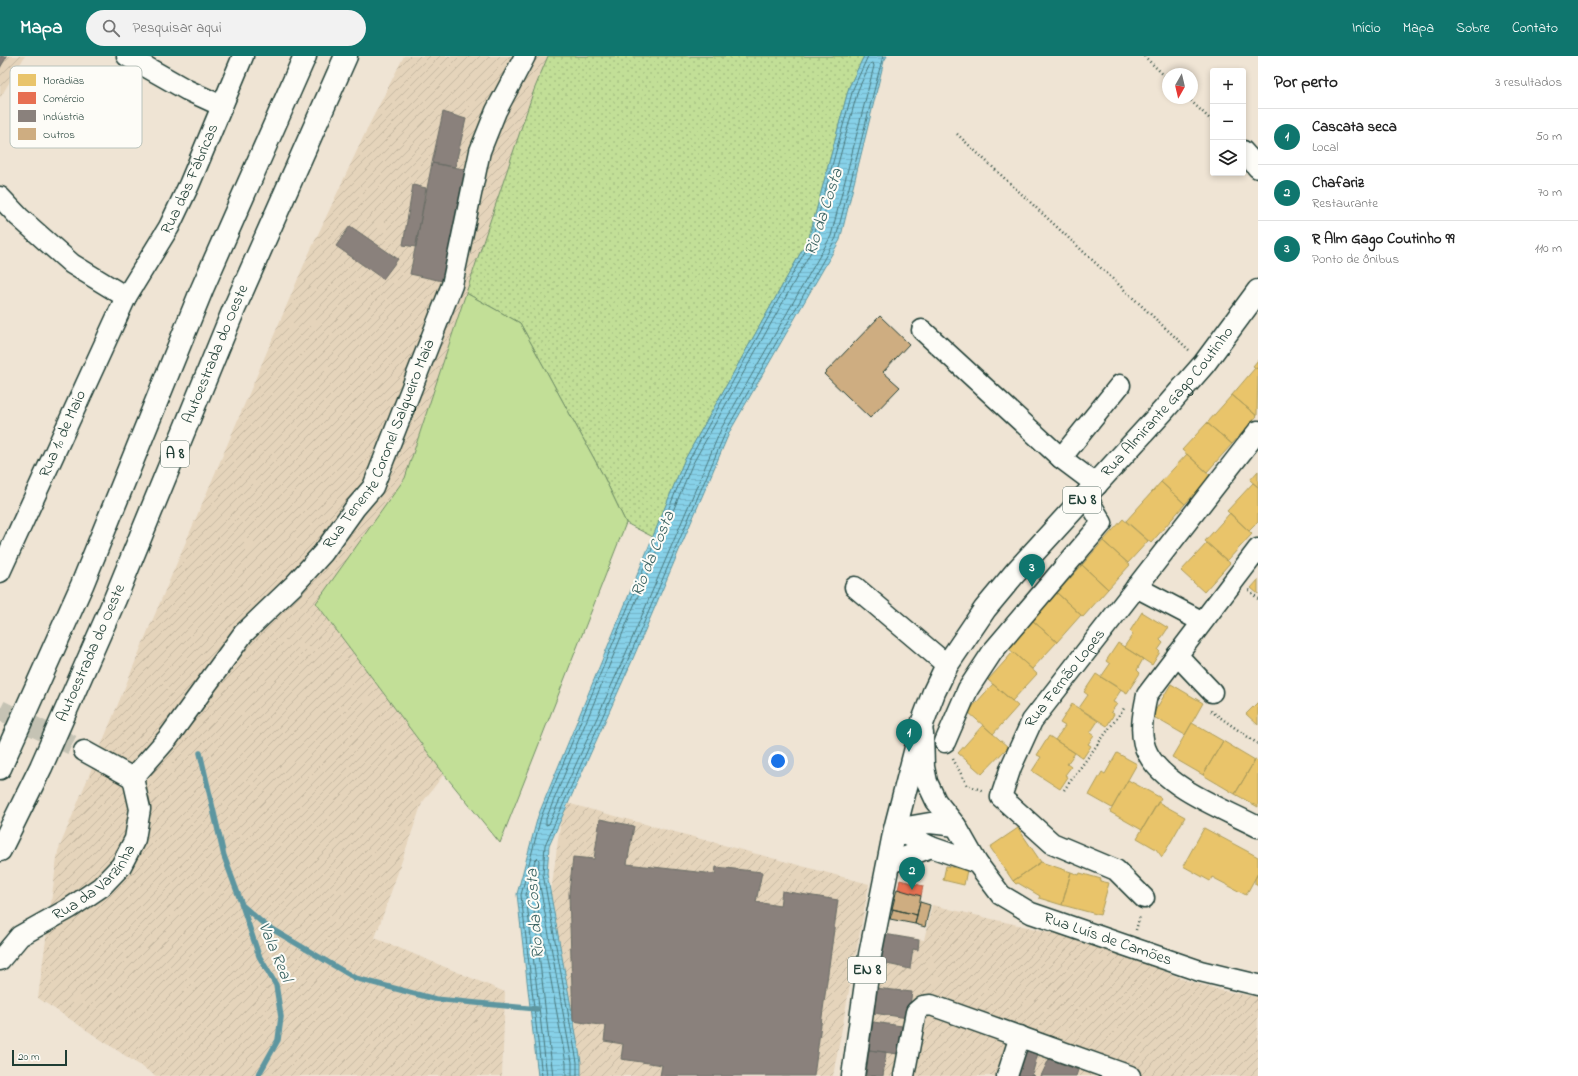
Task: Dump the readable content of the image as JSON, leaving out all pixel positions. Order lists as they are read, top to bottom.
{
  "streets": {
    "main road": [
      "Autoestrada do Oeste",
      "Rua Almirante Gago Coutinho",
      "A 8",
      "EN 8"
    ],
    "street": [
      "Rua das Fábricas",
      "Rua 1º de Maio",
      "Rua Tenente Coronel Salgueiro Maia",
      "Rua Fernão Lopes",
      "Rua da Varzinha",
      "Rua Luís de Camões"
    ]
  },
  "crossings": [
    ["Rua das Fábricas", "Rua 1º de Maio"],
    ["Rua Almirante Gago Coutinho", "Rua Luís de Camões"],
    ["Rua Tenente Coronel Salgueiro Maia", "Rua da Varzinha"]
  ],
  "water": ["Rio da Costa", "Vala Real"],
  "legend": [
    "Moradias",
    "Comércio",
    "Indústria",
    "Outros"
  ],
  "scale_bar": "20 m",
  "north": "bottom",
  "page": {
    "header": "Mapa",
    "search": "Pesquisar aqui",
    "nav": [
      "Início",
      "Mapa",
      "Sobre",
      "Contato"
    ],
    "heading": ["Por perto", "3 resultados"],
    "map_buttons": ["+", "−"],
    "list": [
      {
        "mark": "1",
        "name": "Cascata seca",
        "note": "Local",
        "value": "50 m"
      },
      {
        "mark": "2",
        "name": "Chafariz",
        "note": "Restaurante",
        "value": "70 m"
      },
      {
        "mark": "3",
        "name": "R Alm Gago Coutinho 99",
        "note": "Ponto de ônibus",
        "value": "110 m"
      }
    ],
    "pins": ["3", "1", "2"],
    "scale": "20 m"
  }
}
